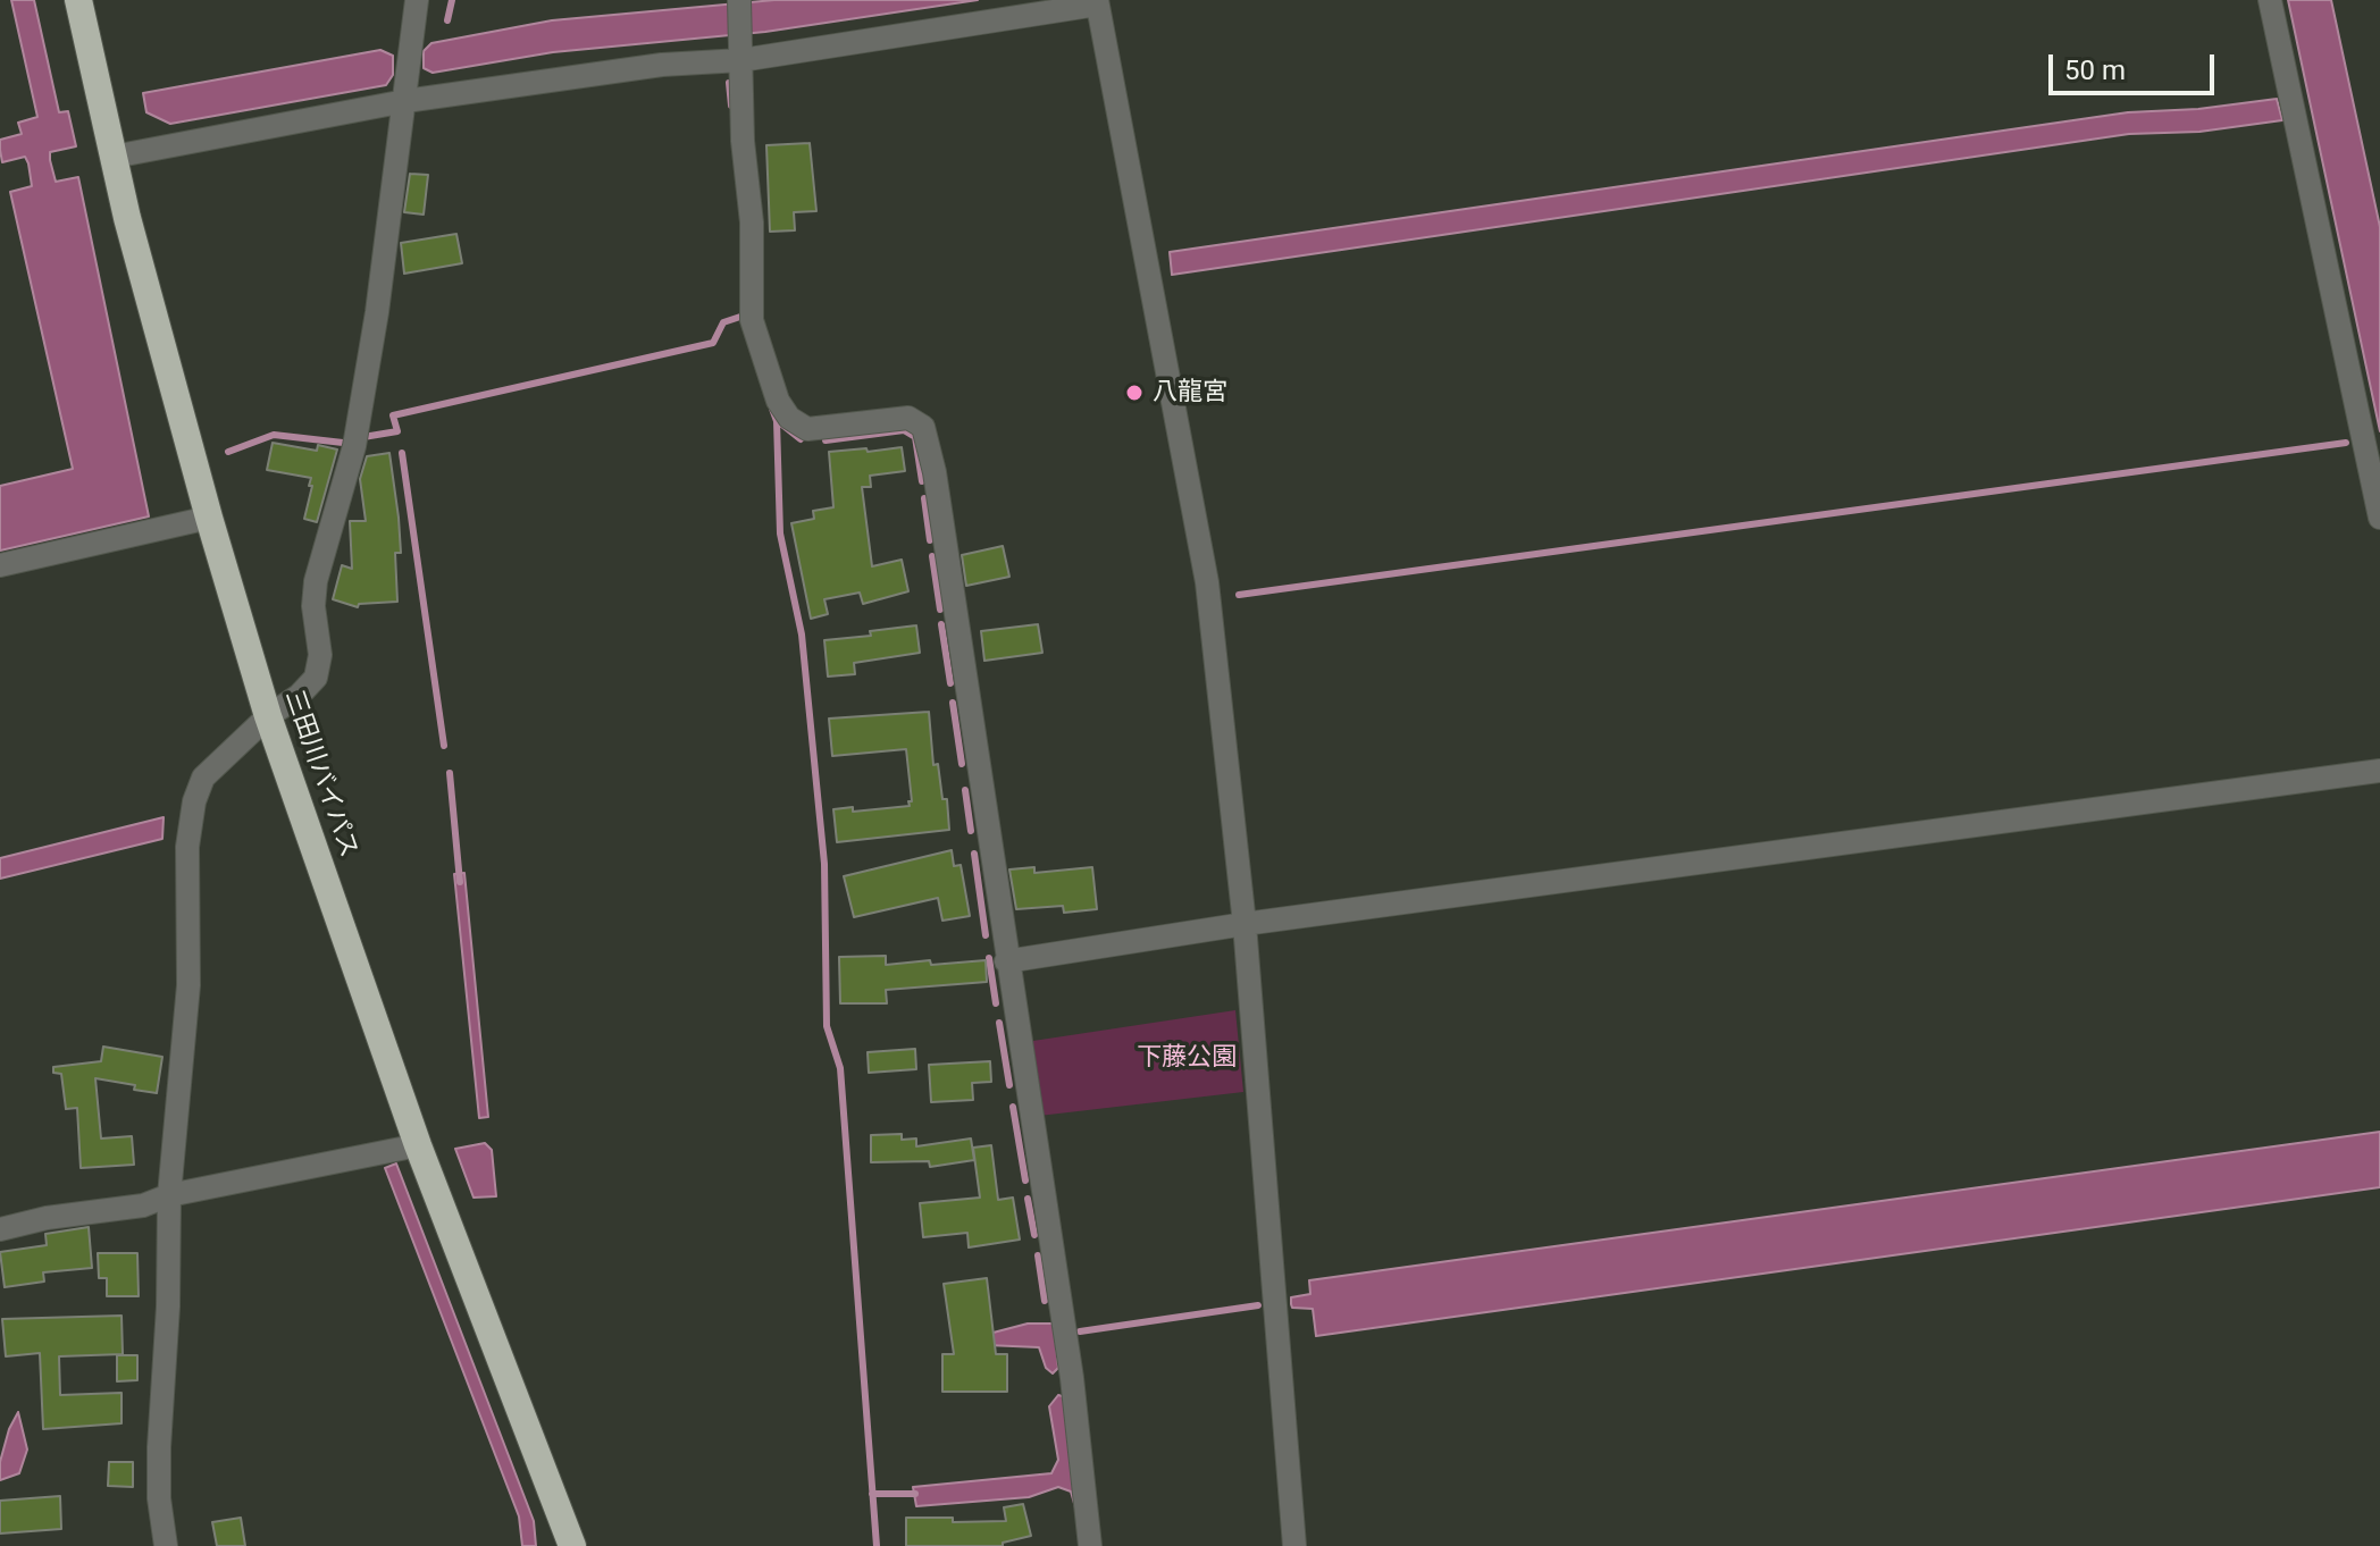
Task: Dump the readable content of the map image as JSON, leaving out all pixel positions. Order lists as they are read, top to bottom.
{
  "streets": {
    "highway": ["三田川バイパス"]
  },
  "parks": ["下藤公園"],
  "places": ["八龍宮"],
  "scale_bar": "50 m"
}
